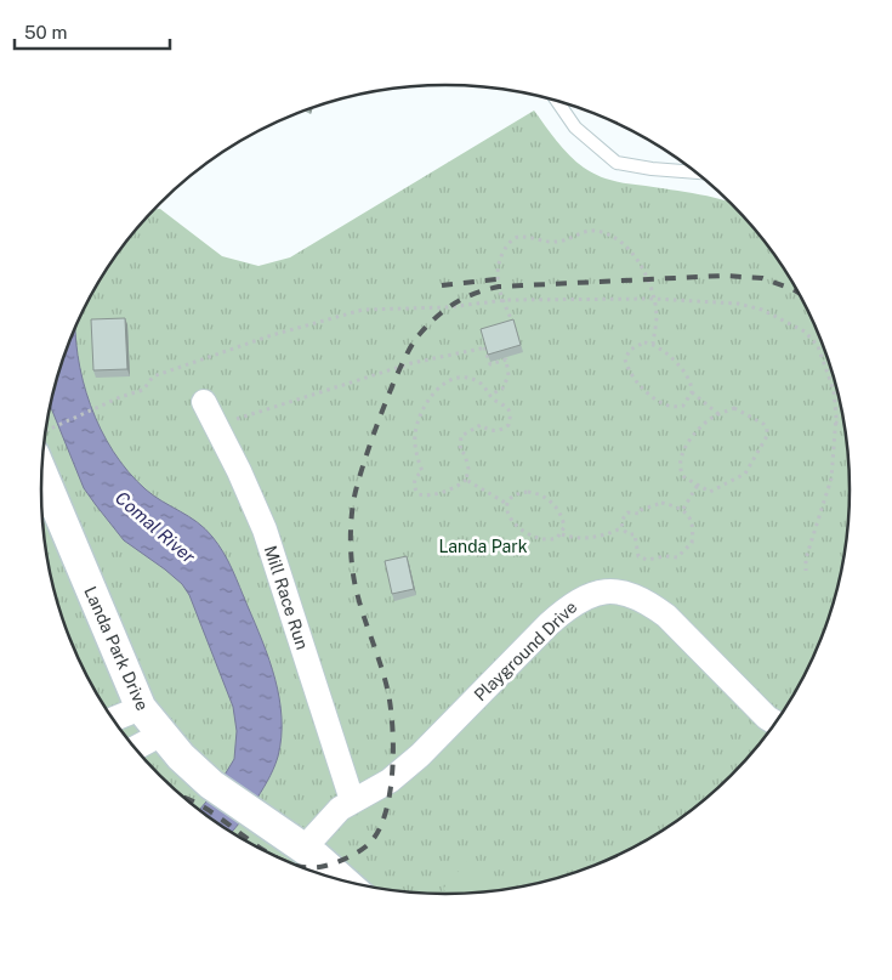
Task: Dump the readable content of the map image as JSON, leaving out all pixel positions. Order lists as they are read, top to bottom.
{
  "streets": {
    "street": ["Mill Race Run", "Landa Park Drive", "Playground Drive"]
  },
  "crossings": [
    ["Mill Race Run", "Playground Drive"],
    ["Landa Park Drive", "Playground Drive"]
  ],
  "water": ["Comal River"],
  "parks": ["Landa Park"],
  "scale_bar": "50 m"
}
